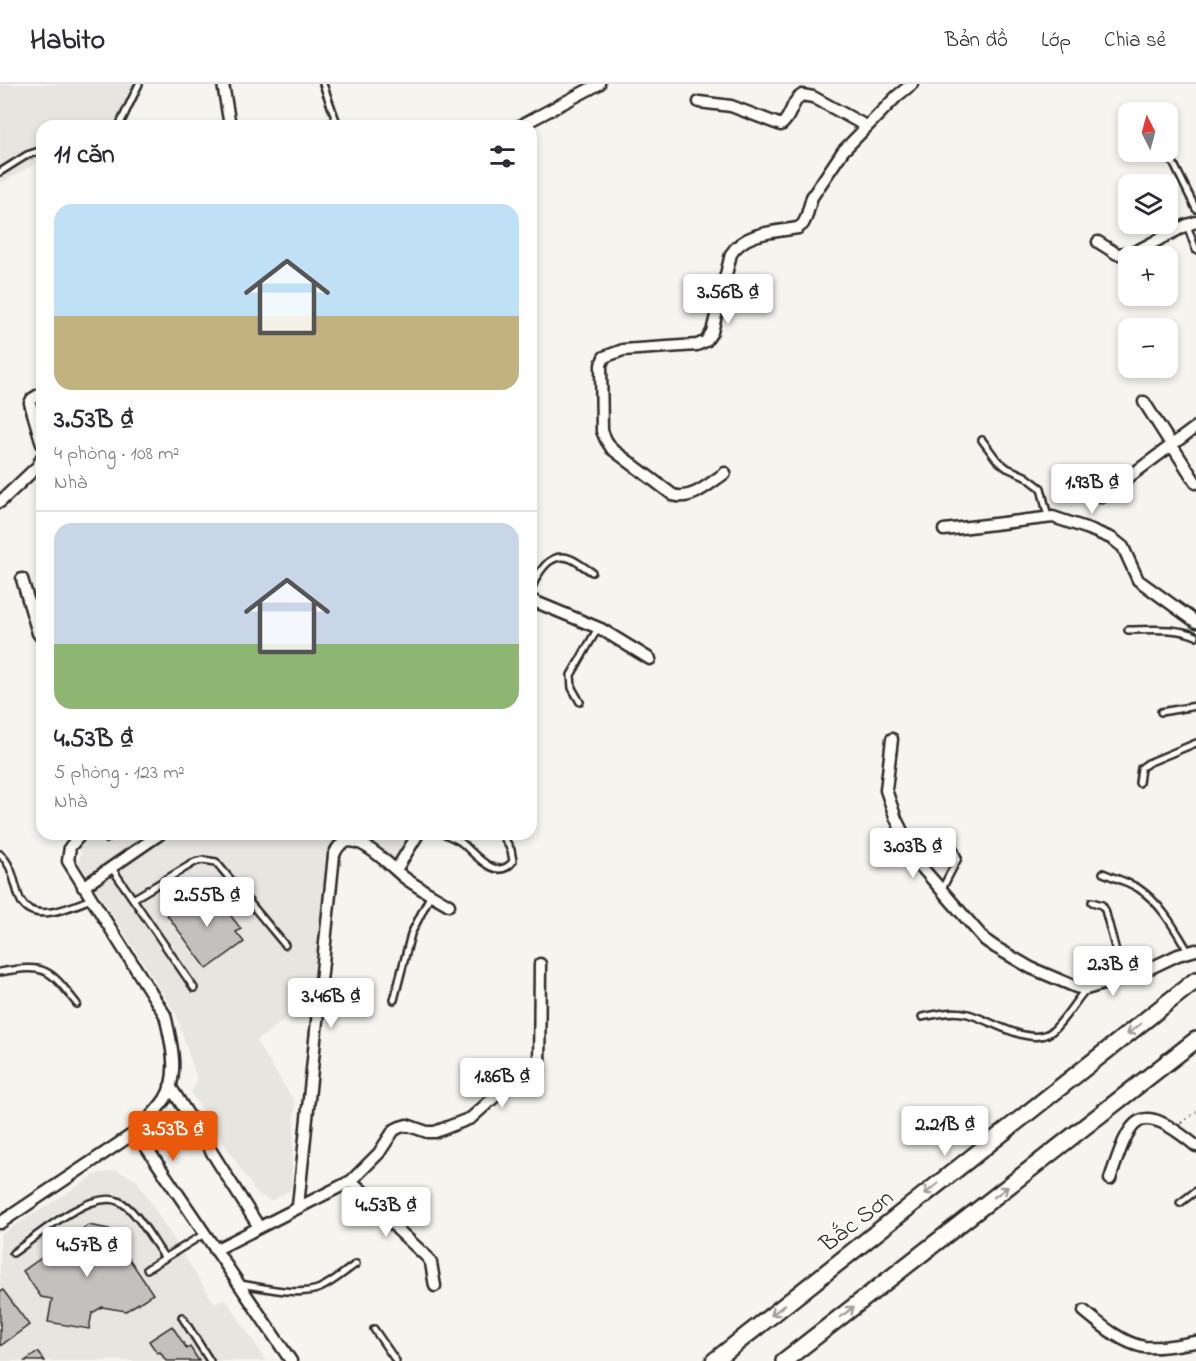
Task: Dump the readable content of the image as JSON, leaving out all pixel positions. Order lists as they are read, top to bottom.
{
  "streets": {
    "main road": ["Bắc Sơn"]
  },
  "north": "top",
  "page": {
    "header": "Habito",
    "nav": ["Bản đồ", "Lớp", "Chia sẻ"],
    "map_buttons": ["+", "−"],
    "heading": "11 căn",
    "list": [
      {
        "name": "3.53B ₫",
        "note": "4 phòng · 108 m² · Nhà"
      },
      {
        "name": "4.53B ₫",
        "note": "5 phòng · 123 m² · Nhà"
      }
    ],
    "price": [
      "3.56B ₫",
      "1.93B ₫",
      "3.03B ₫",
      "2.55B ₫",
      "2.3B ₫",
      "3.46B ₫",
      "1.86B ₫",
      "2.21B ₫",
      "3.53B ₫",
      "4.53B ₫",
      "4.57B ₫"
    ]
  }
}
